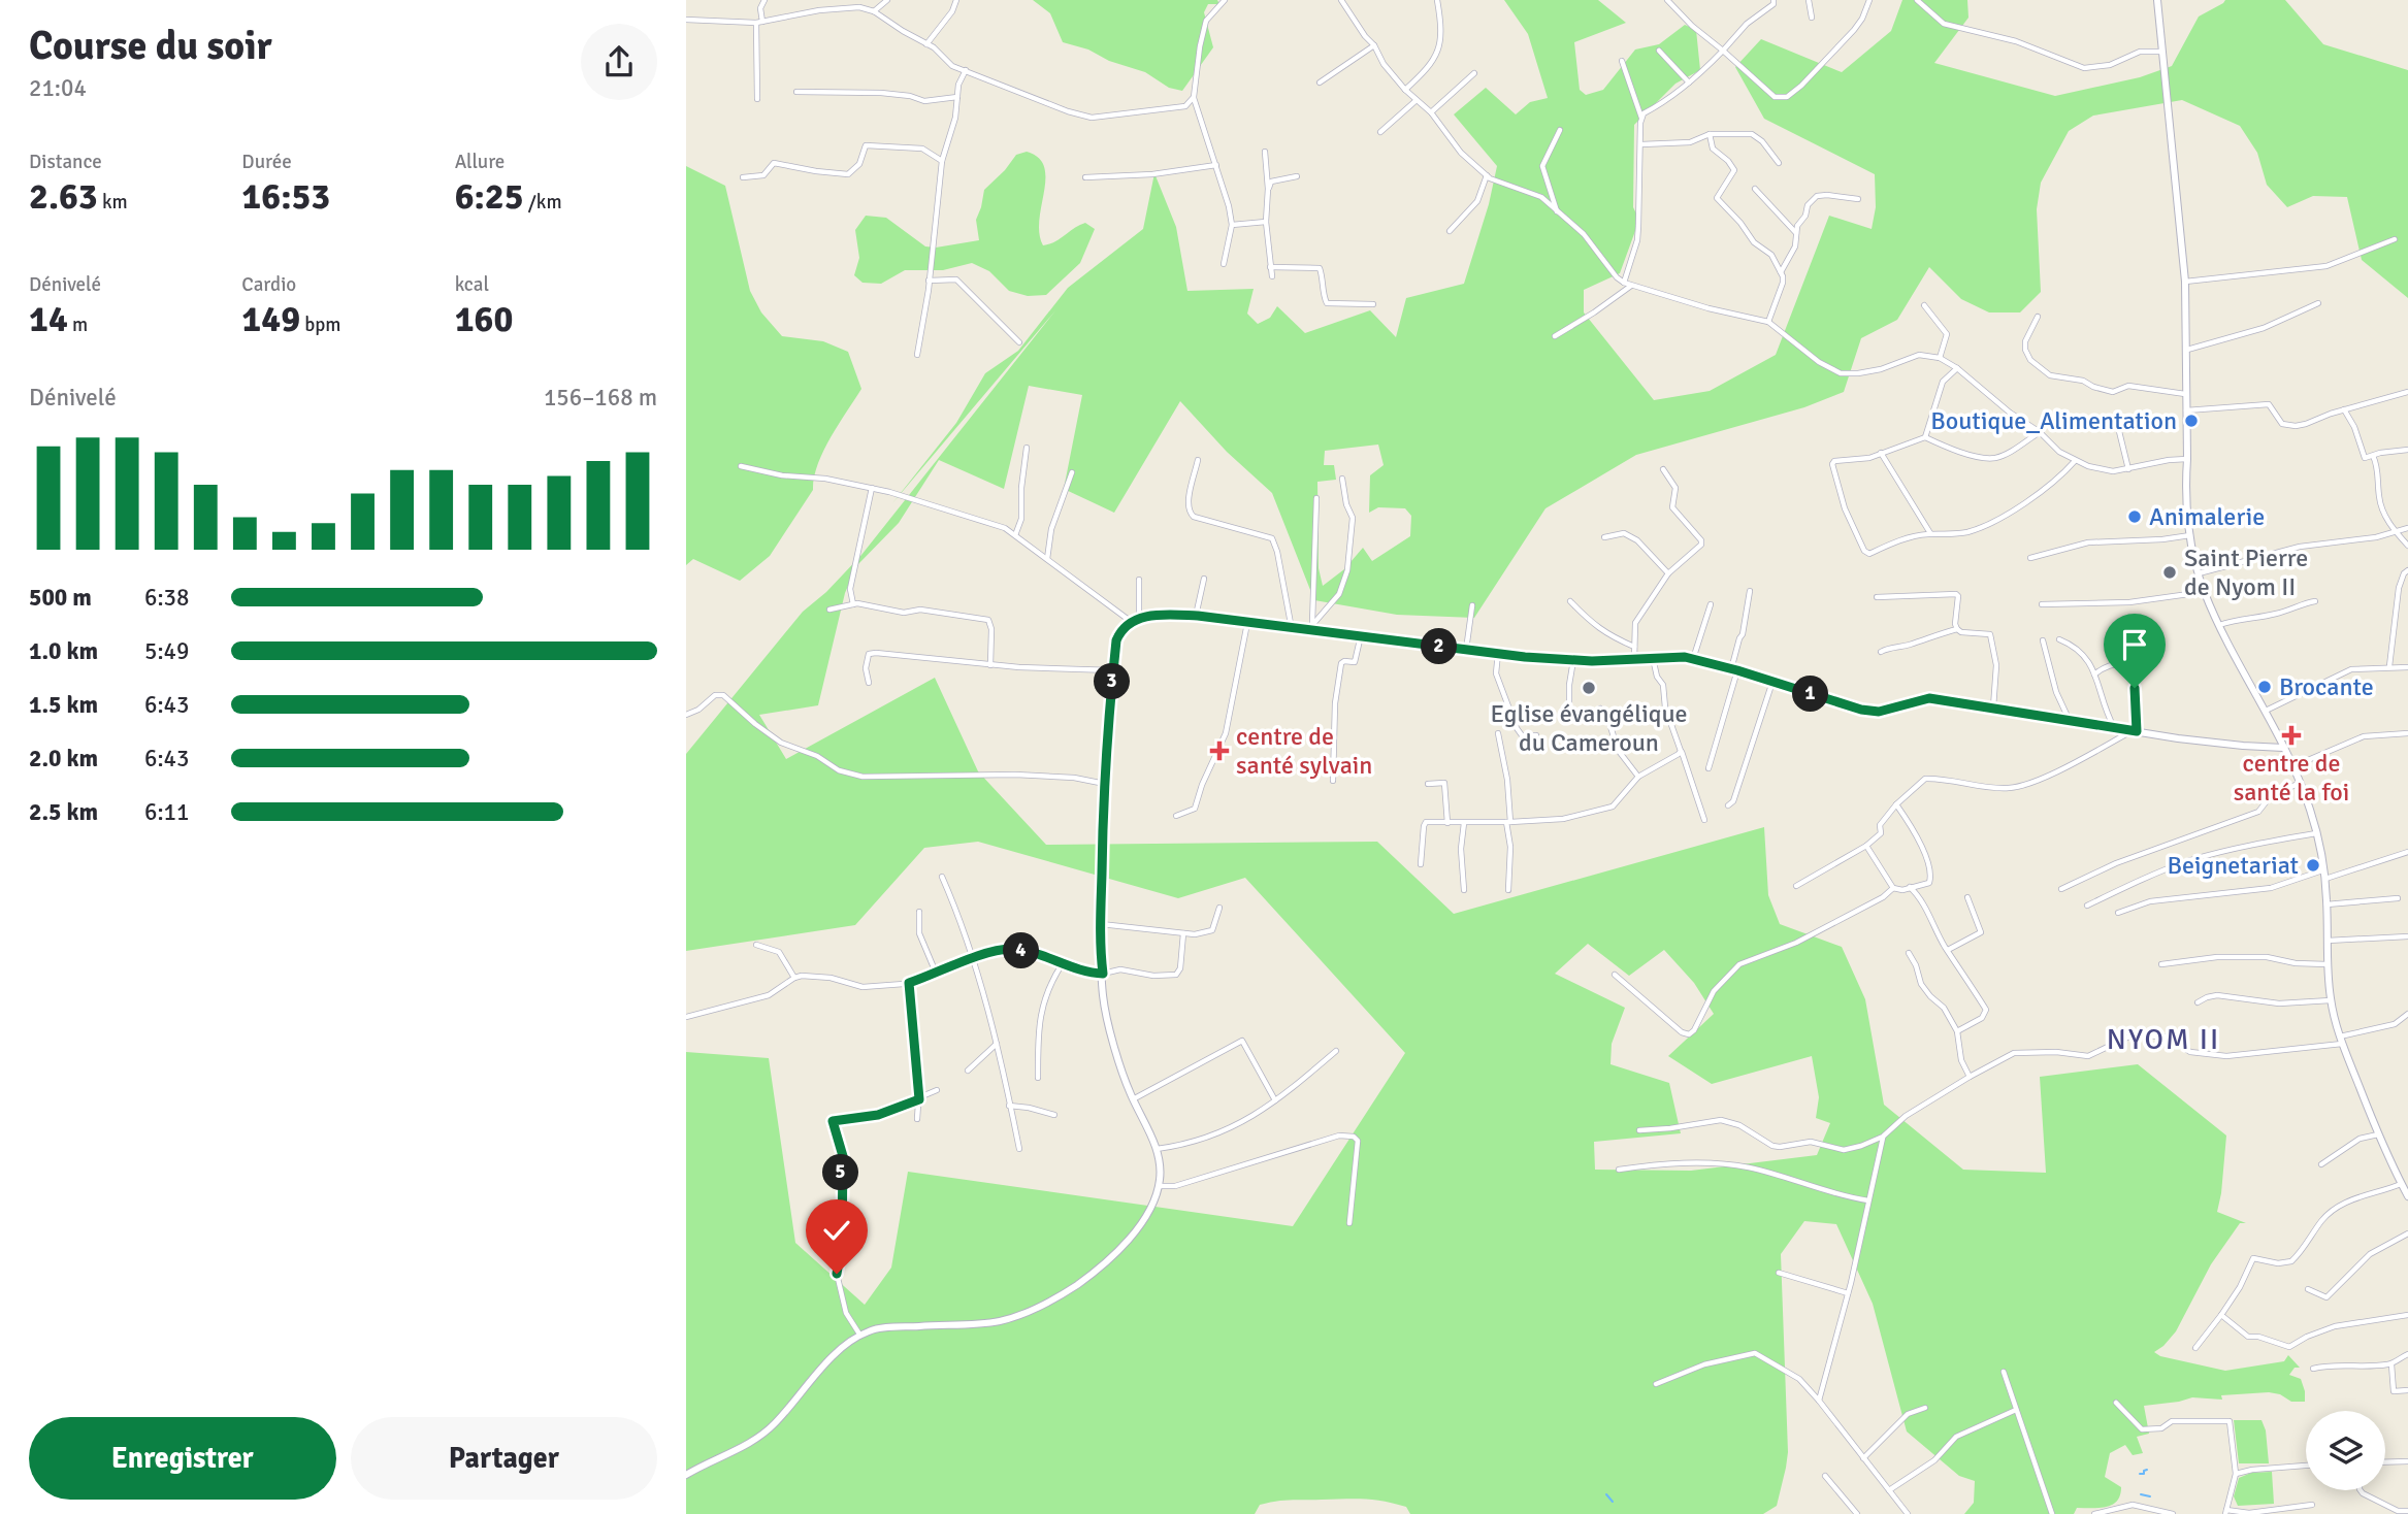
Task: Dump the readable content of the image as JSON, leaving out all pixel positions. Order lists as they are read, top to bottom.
{
  "districts": ["NYOM II"],
  "places": {
    "other": [
      "Boutique_Alimentation",
      "Animalerie",
      "Saint Pierre de Nyom II",
      "Brocante",
      "Eglise évangélique du Cameroun",
      "Beignetariat"
    ],
    "health": ["centre de santé la foi", "centre de santé sylvain"]
  },
  "page": {
    "heading": ["Course du soir", "21:04"],
    "stats": [
      ["Distance", "2.63 km"],
      ["Durée", "16:53"],
      ["Allure", "6:25 /km"],
      ["Dénivelé", "14 m"],
      ["Cardio", "149 bpm"],
      ["kcal", "160"]
    ],
    "chart": ["Dénivelé", "156–168 m"],
    "list": [
      {
        "name": "500 m",
        "note": "6:38"
      },
      {
        "name": "1.0 km",
        "note": "5:49"
      },
      {
        "name": "1.5 km",
        "note": "6:43"
      },
      {
        "name": "2.0 km",
        "note": "6:43"
      },
      {
        "name": "2.5 km",
        "note": "6:11"
      }
    ],
    "pins": [
      "2",
      "3",
      "1",
      "4",
      "5"
    ],
    "buttons": ["Enregistrer", "Partager"]
  }
}
